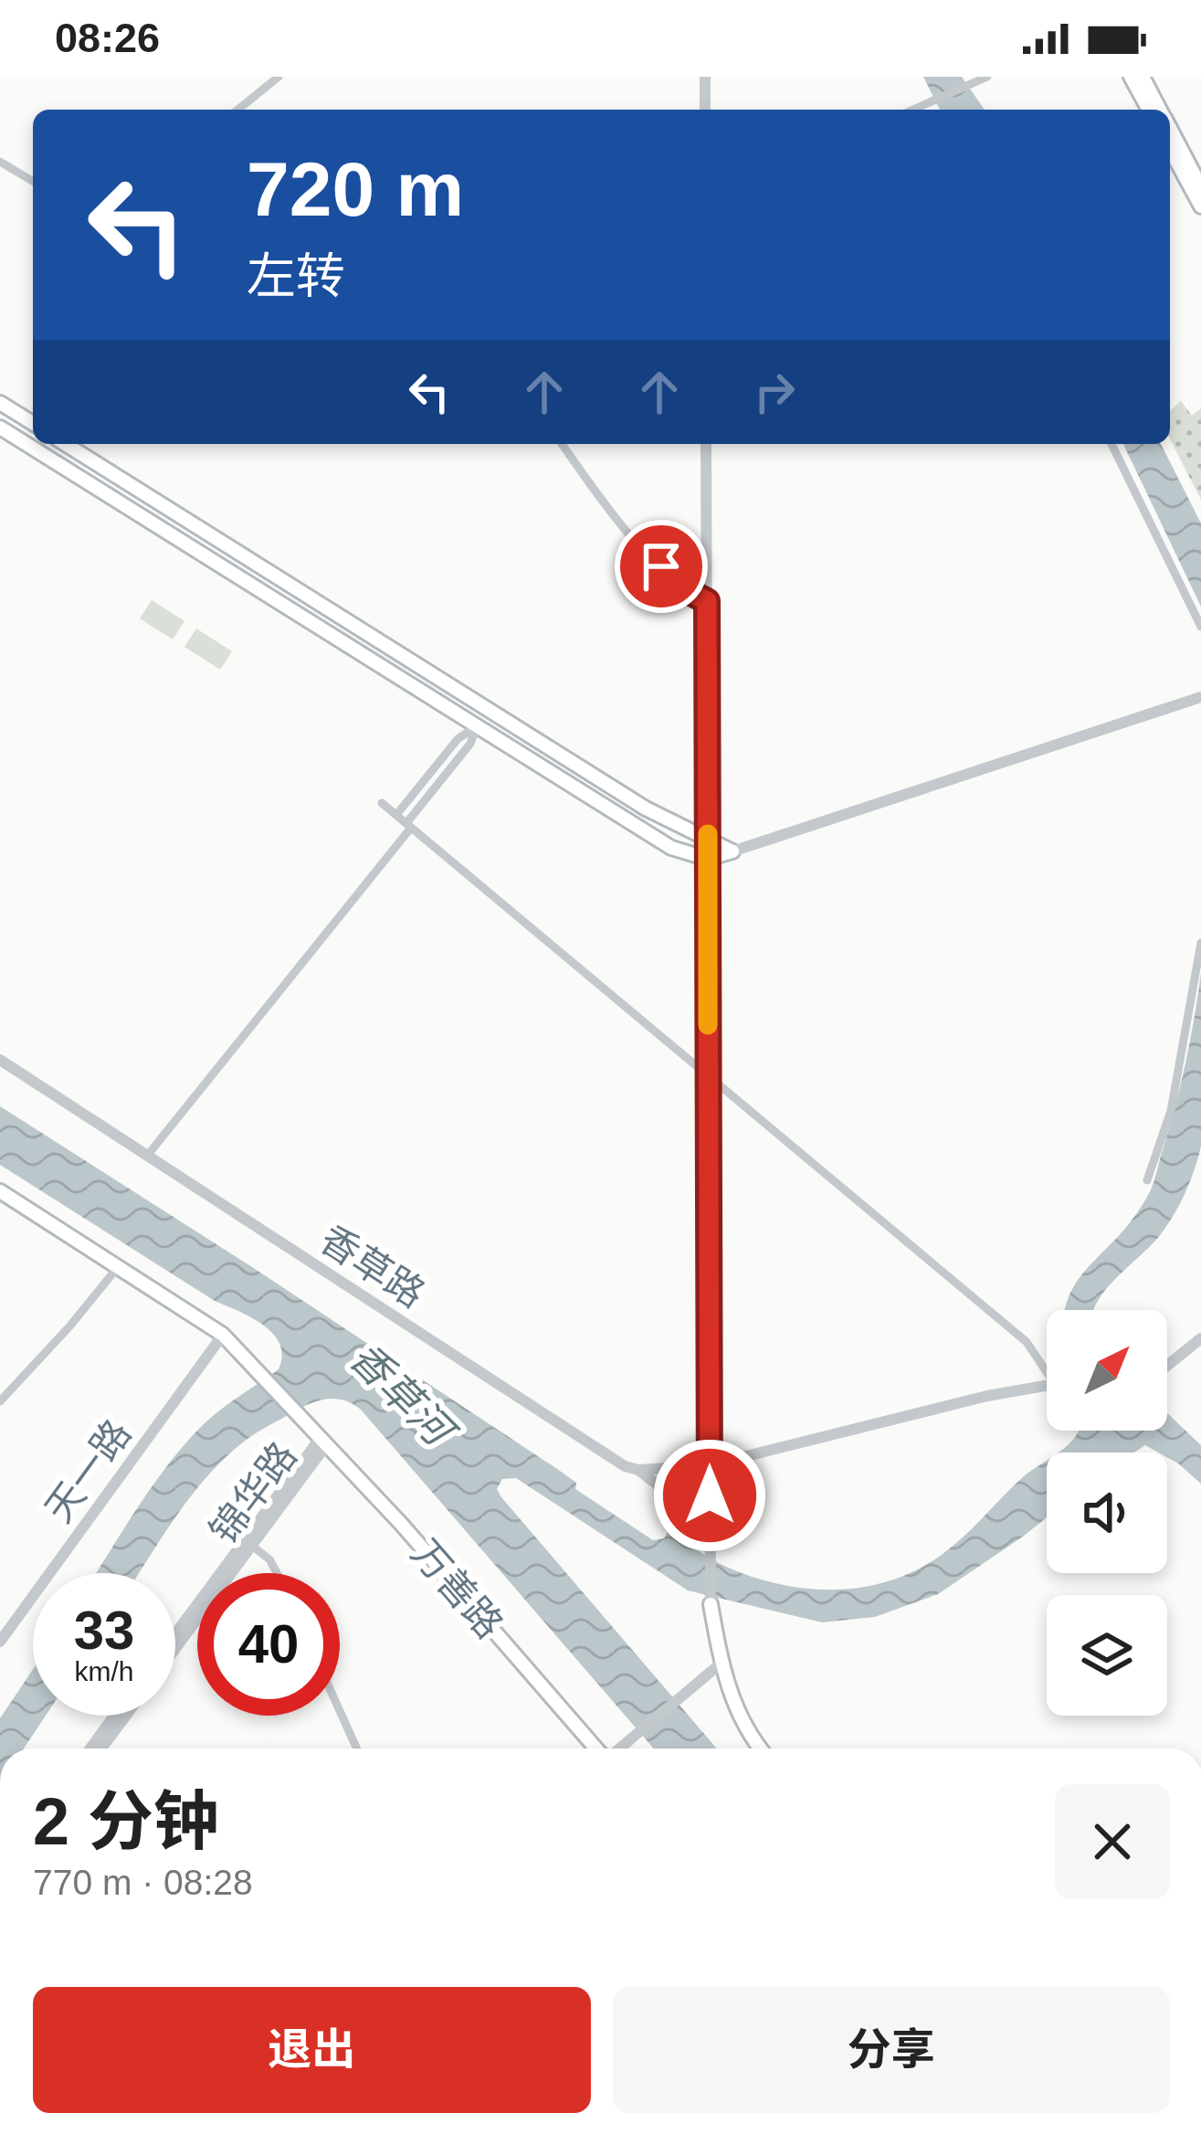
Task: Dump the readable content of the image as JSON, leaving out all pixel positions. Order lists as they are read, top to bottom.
{
  "streets": {
    "main road": ["万善路"],
    "street": ["香草路", "天一路", "锦华路"]
  },
  "crossings": [
    ["天一路", "万善路"],
    ["锦华路", "万善路"]
  ],
  "water": ["香草河"],
  "north": "top right",
  "page": {
    "status": "08:26",
    "turn": ["720 m", "左转"],
    "speed": "33 km/h",
    "limit": "40",
    "heading": ["2 分钟", "770 m · 08:28"],
    "buttons": ["退出", "分享"]
  }
}
